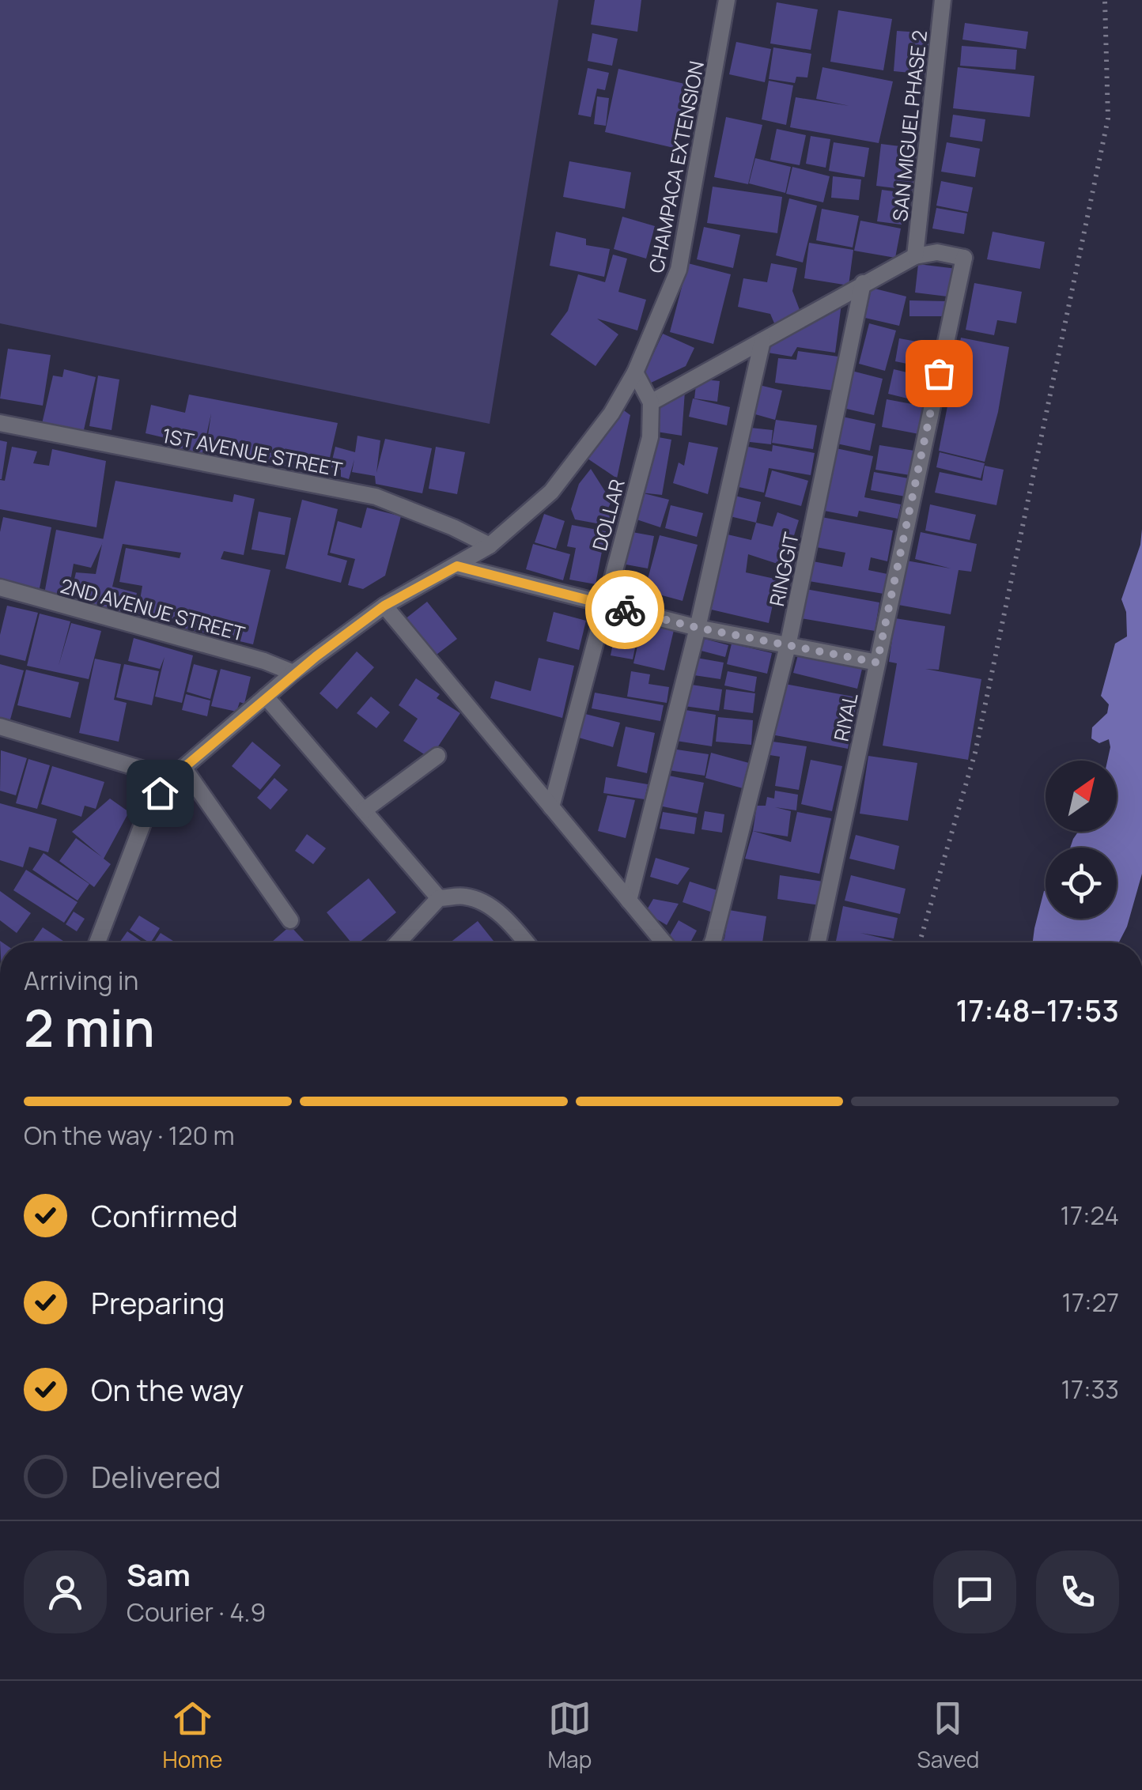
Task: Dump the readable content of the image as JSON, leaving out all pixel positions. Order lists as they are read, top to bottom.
{
  "streets": {
    "street": [
      "SAN MIGUEL PHASE 2",
      "CHAMPACA EXTENSION",
      "1ST AVENUE STREET",
      "DOLLAR",
      "RINGGIT",
      "2ND AVENUE STREET",
      "RIYAL"
    ]
  },
  "crossings": [
    ["SAN MIGUEL PHASE 2", "RIYAL"],
    ["CHAMPACA EXTENSION", "1ST AVENUE STREET"],
    ["CHAMPACA EXTENSION", "2ND AVENUE STREET"]
  ],
  "north": "top right",
  "page": {
    "heading": ["2 min", "Arriving in", "17:48–17:53"],
    "panel": ["Sam", "Courier · 4.9"],
    "bar": "On the way · 120 m",
    "list": [
      ["Confirmed", "17:24"],
      ["Preparing", "17:27"],
      ["On the way", "17:33"],
      "Delivered"
    ],
    "tabs": ["Home", "Map", "Saved"]
  }
}
